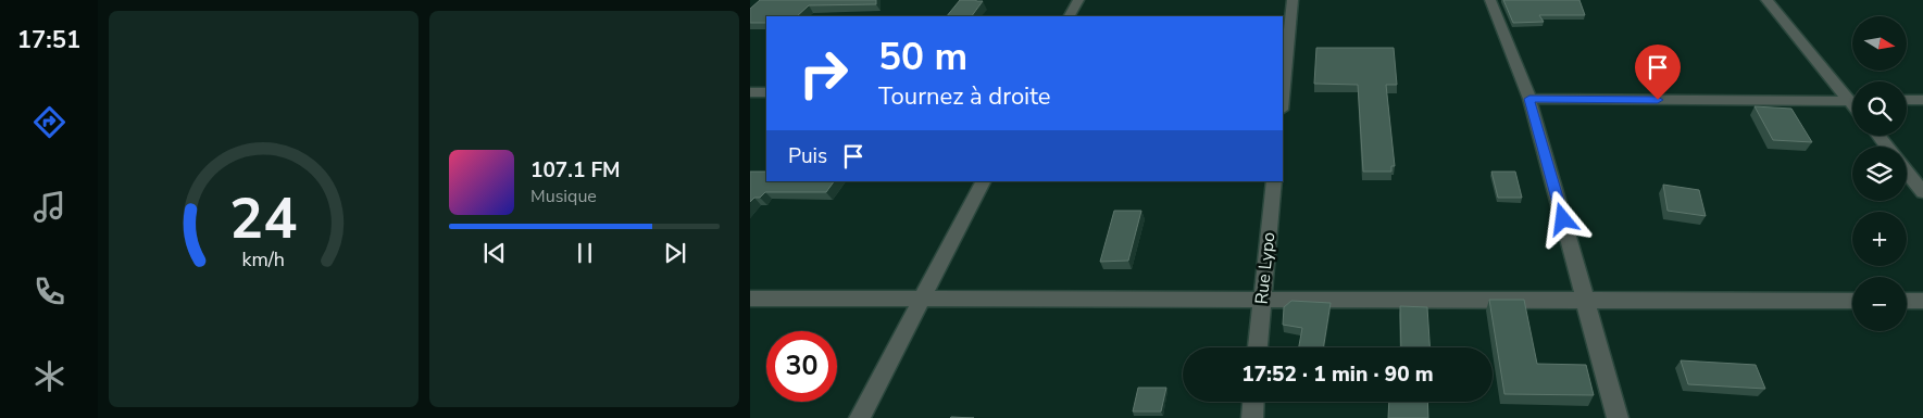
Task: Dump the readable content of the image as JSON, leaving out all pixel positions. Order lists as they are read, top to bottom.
{
  "streets": {
    "street": ["Rue Lypo"]
  },
  "north": "right",
  "page": {
    "tabs": "17:51",
    "map_buttons": ["+", "−"],
    "turn": ["50 m", "Tournez à droite"],
    "then": "Puis",
    "song": ["107.1 FM", "Musique"],
    "limit": "30",
    "trip": "17:52 · 1 min · 90 m",
    "gauge": ["24", "km/h"]
  }
}
